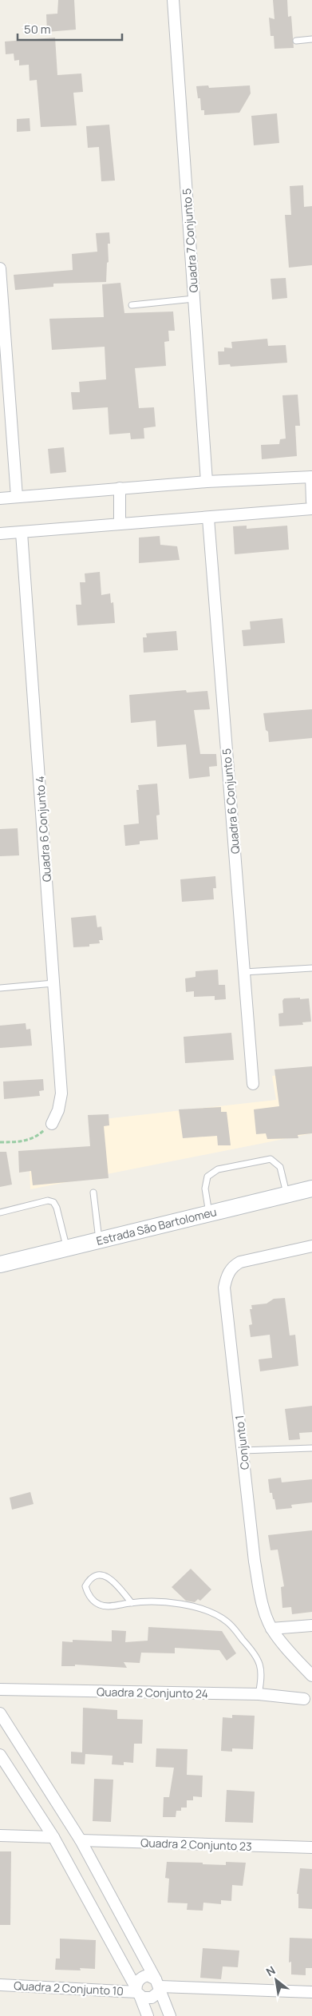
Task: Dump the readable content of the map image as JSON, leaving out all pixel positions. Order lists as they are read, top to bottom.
{
  "streets": {
    "street": [
      "Quadra 7 Conjunto 5",
      "Quadra 6 Conjunto 5",
      "Quadra 6 Conjunto 4",
      "Estrada São Bartolomeu",
      "Conjunto 1",
      "Quadra 2 Conjunto 24",
      "Quadra 2 Conjunto 23",
      "Quadra 2 Conjunto 10"
    ]
  },
  "scale_bar": "50 m",
  "north": "top left"
}
